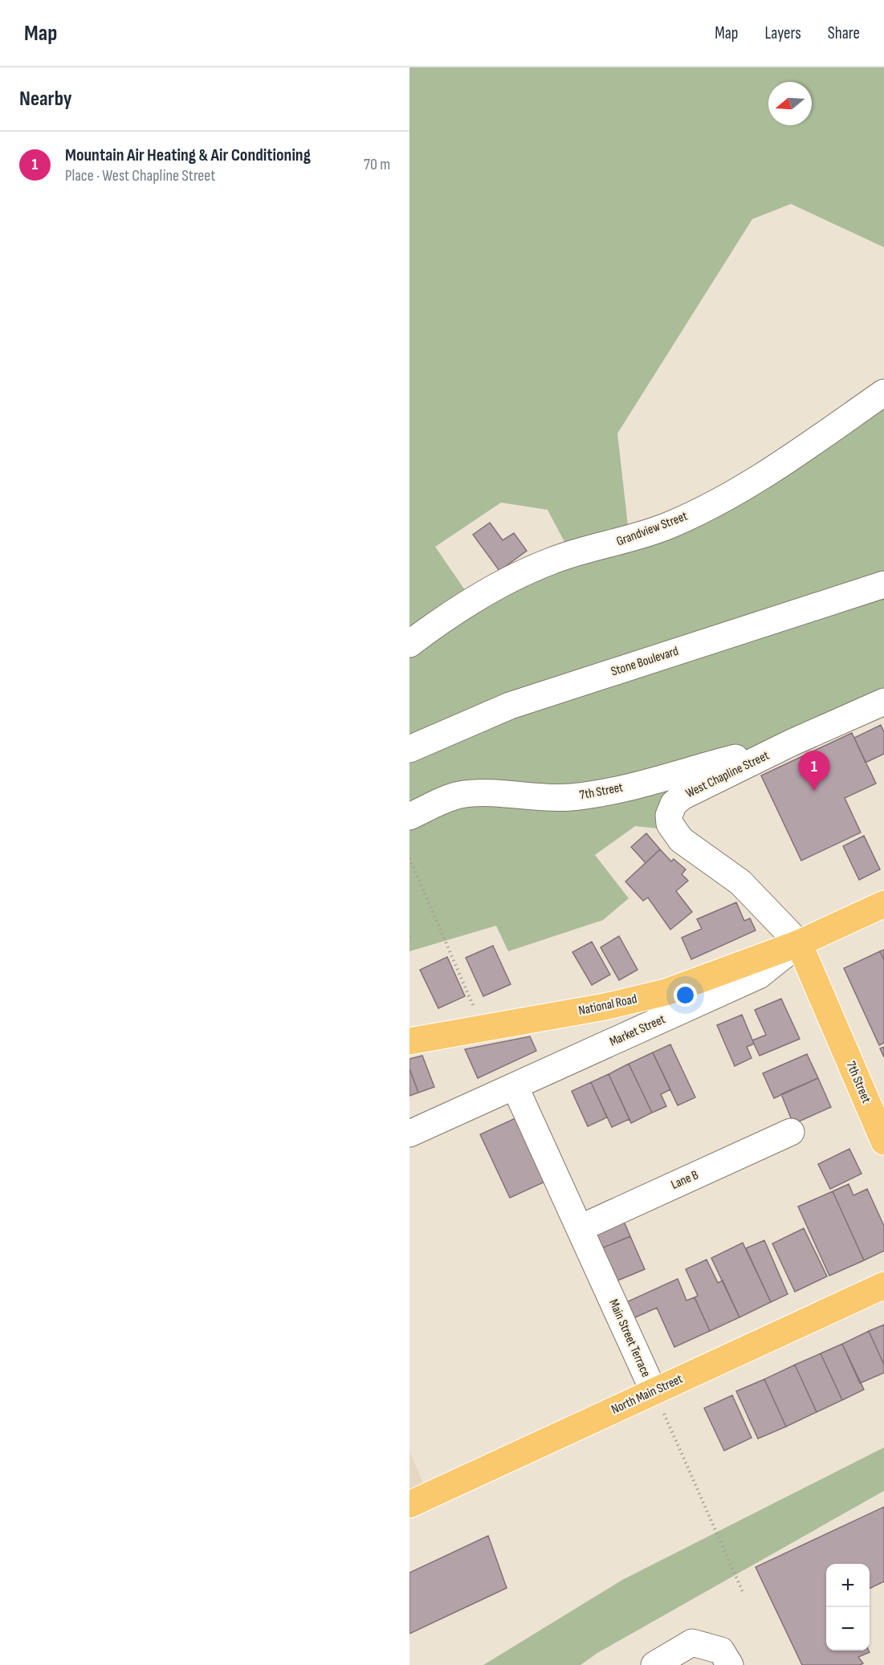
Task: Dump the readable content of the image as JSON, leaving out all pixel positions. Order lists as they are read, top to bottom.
{
  "streets": {
    "main road": [
      "7th Street",
      "National Road",
      "Market Street",
      "North Main Street"
    ],
    "street": [
      "Grandview Street",
      "Stone Boulevard",
      "West Chapline Street",
      "Lane B",
      "Main Street Terrace"
    ]
  },
  "crossings": [
    ["West Chapline Street", "7th Street"],
    ["West Chapline Street", "National Road"],
    ["West Chapline Street", "Market Street"],
    ["7th Street", "National Road"],
    ["7th Street", "Market Street"],
    ["National Road", "Market Street"],
    ["Market Street", "Main Street Terrace"],
    ["Lane B", "Main Street Terrace"],
    ["Main Street Terrace", "North Main Street"]
  ],
  "north": "left",
  "page": {
    "header": "Map",
    "nav": ["Map", "Layers", "Share"],
    "heading": "Nearby",
    "list": [
      {
        "mark": "1",
        "name": "Mountain Air Heating & Air Conditioning",
        "note": "Place · West Chapline Street",
        "value": "70 m"
      }
    ],
    "pins": "1",
    "map_buttons": ["+", "−"]
  }
}
